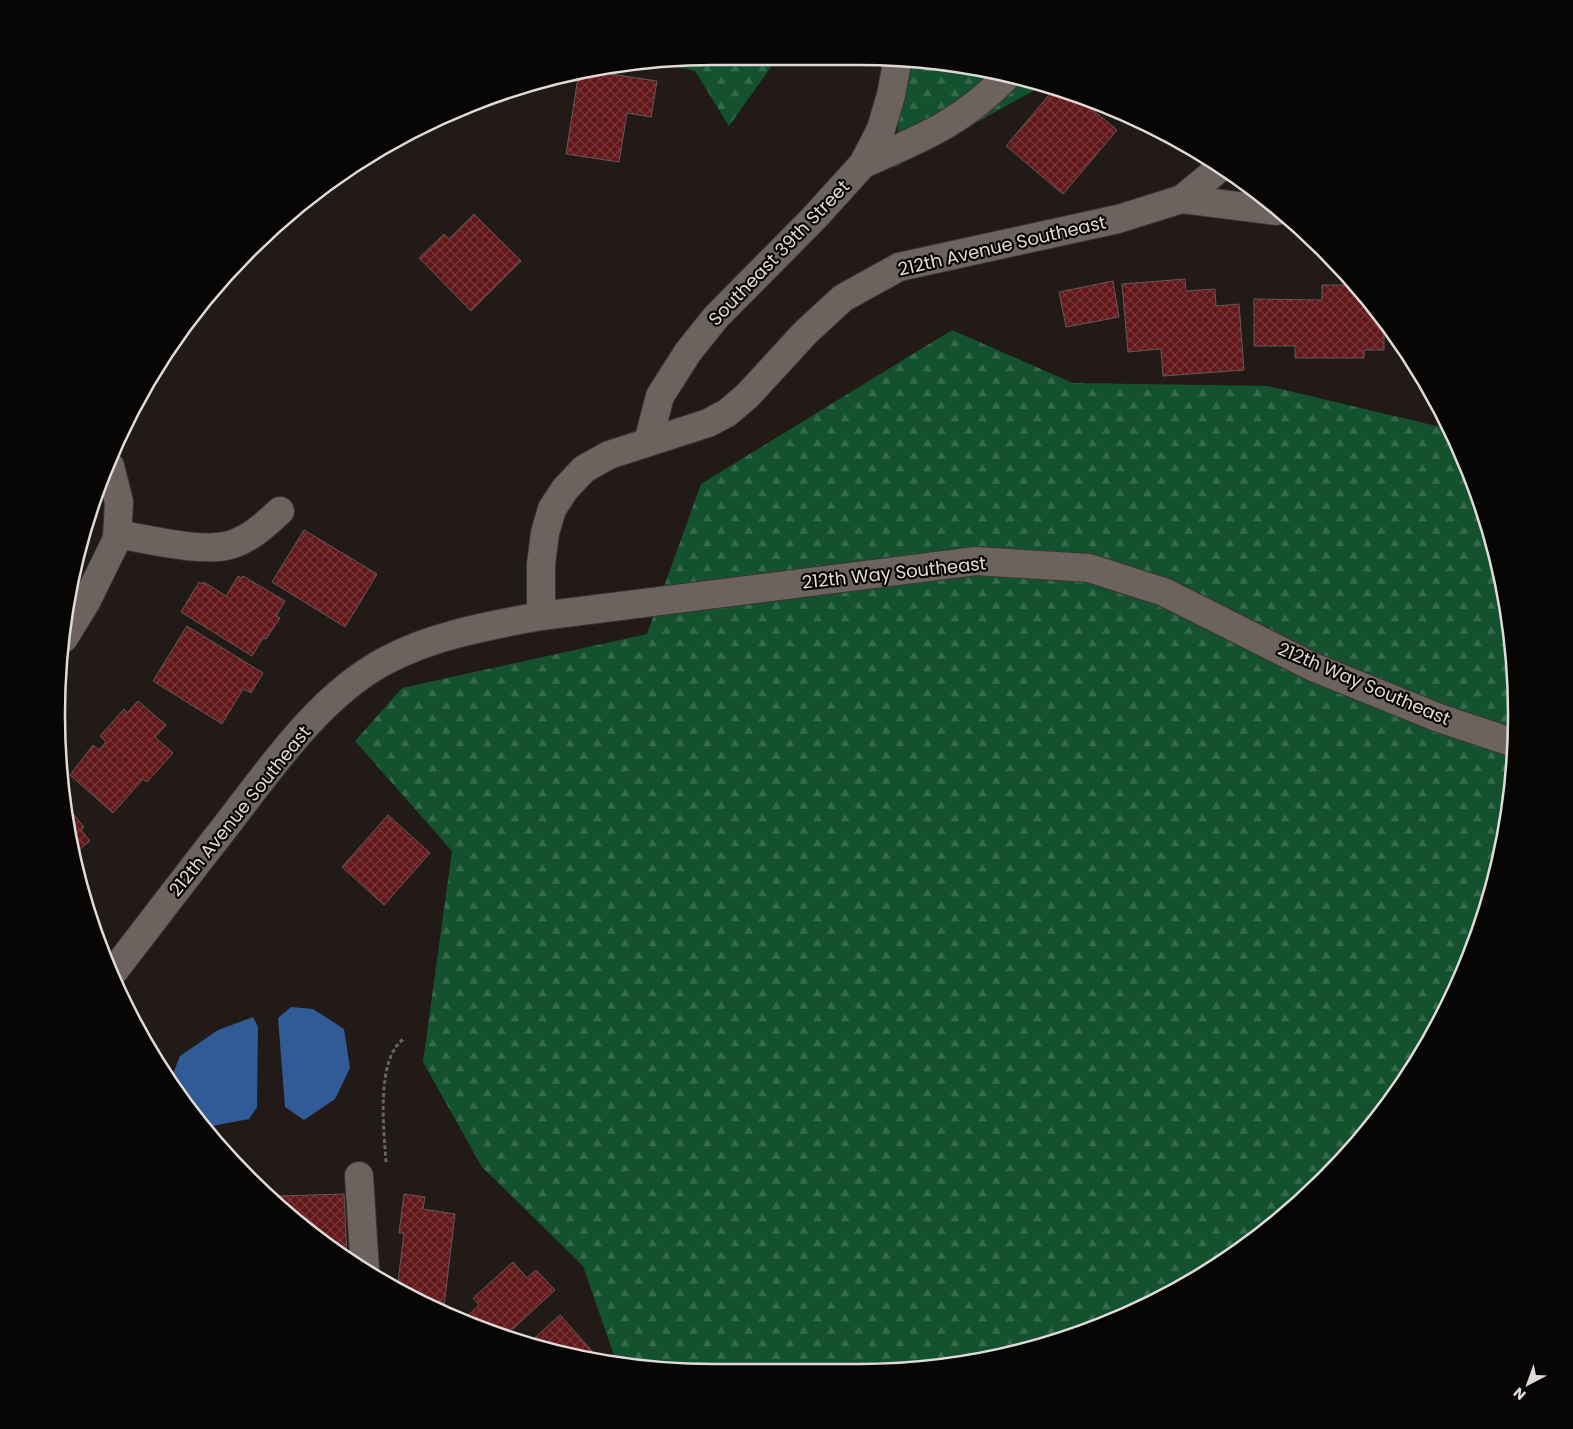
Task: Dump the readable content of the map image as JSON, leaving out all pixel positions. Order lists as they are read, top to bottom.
{
  "streets": {
    "street": ["212th Avenue Southeast", "Southeast 39th Street", "212th Way Southeast"]
  },
  "crossings": [
    ["212th Avenue Southeast", "Southeast 39th Street"],
    ["212th Avenue Southeast", "212th Way Southeast"]
  ],
  "north": "bottom left"
}
